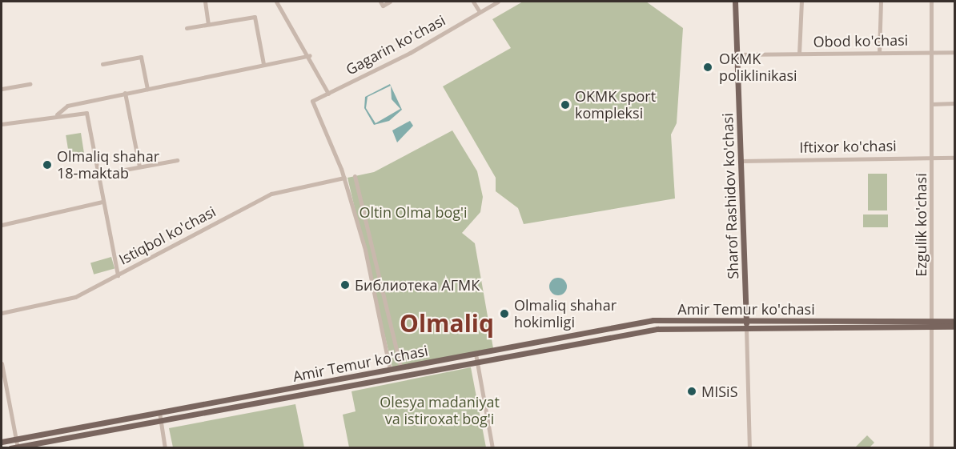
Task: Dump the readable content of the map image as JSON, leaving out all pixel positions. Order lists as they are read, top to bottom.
{
  "streets": {
    "main road": ["Sharof Rashidov ko'chasi", "Amir Temur ko'chasi"],
    "street": [
      "Obod ko'chasi",
      "Gagarin ko'chasi",
      "Iftixor ko'chasi",
      "Ezgulik ko'chasi",
      "Istiqbol ko'chasi"
    ]
  },
  "crossings": [
    ["Obod ko'chasi", "Sharof Rashidov ko'chasi"],
    ["Obod ko'chasi", "Ezgulik ko'chasi"],
    ["Gagarin ko'chasi", "Istiqbol ko'chasi"],
    ["Iftixor ko'chasi", "Sharof Rashidov ko'chasi"],
    ["Iftixor ko'chasi", "Ezgulik ko'chasi"],
    ["Sharof Rashidov ko'chasi", "Amir Temur ko'chasi"],
    ["Ezgulik ko'chasi", "Amir Temur ko'chasi"]
  ],
  "districts": ["Olmaliq"],
  "parks": ["Oltin Olma bog'i", "Olesya madaniyat va istiroxat bog'i"],
  "places": [
    "OKMK poliklinikasi",
    "OKMK sport kompleksi",
    "Olmaliq shahar 18-maktab",
    "Библиотека АГМК",
    "Olmaliq shahar hokimligi",
    "MISiS"
  ]
}
